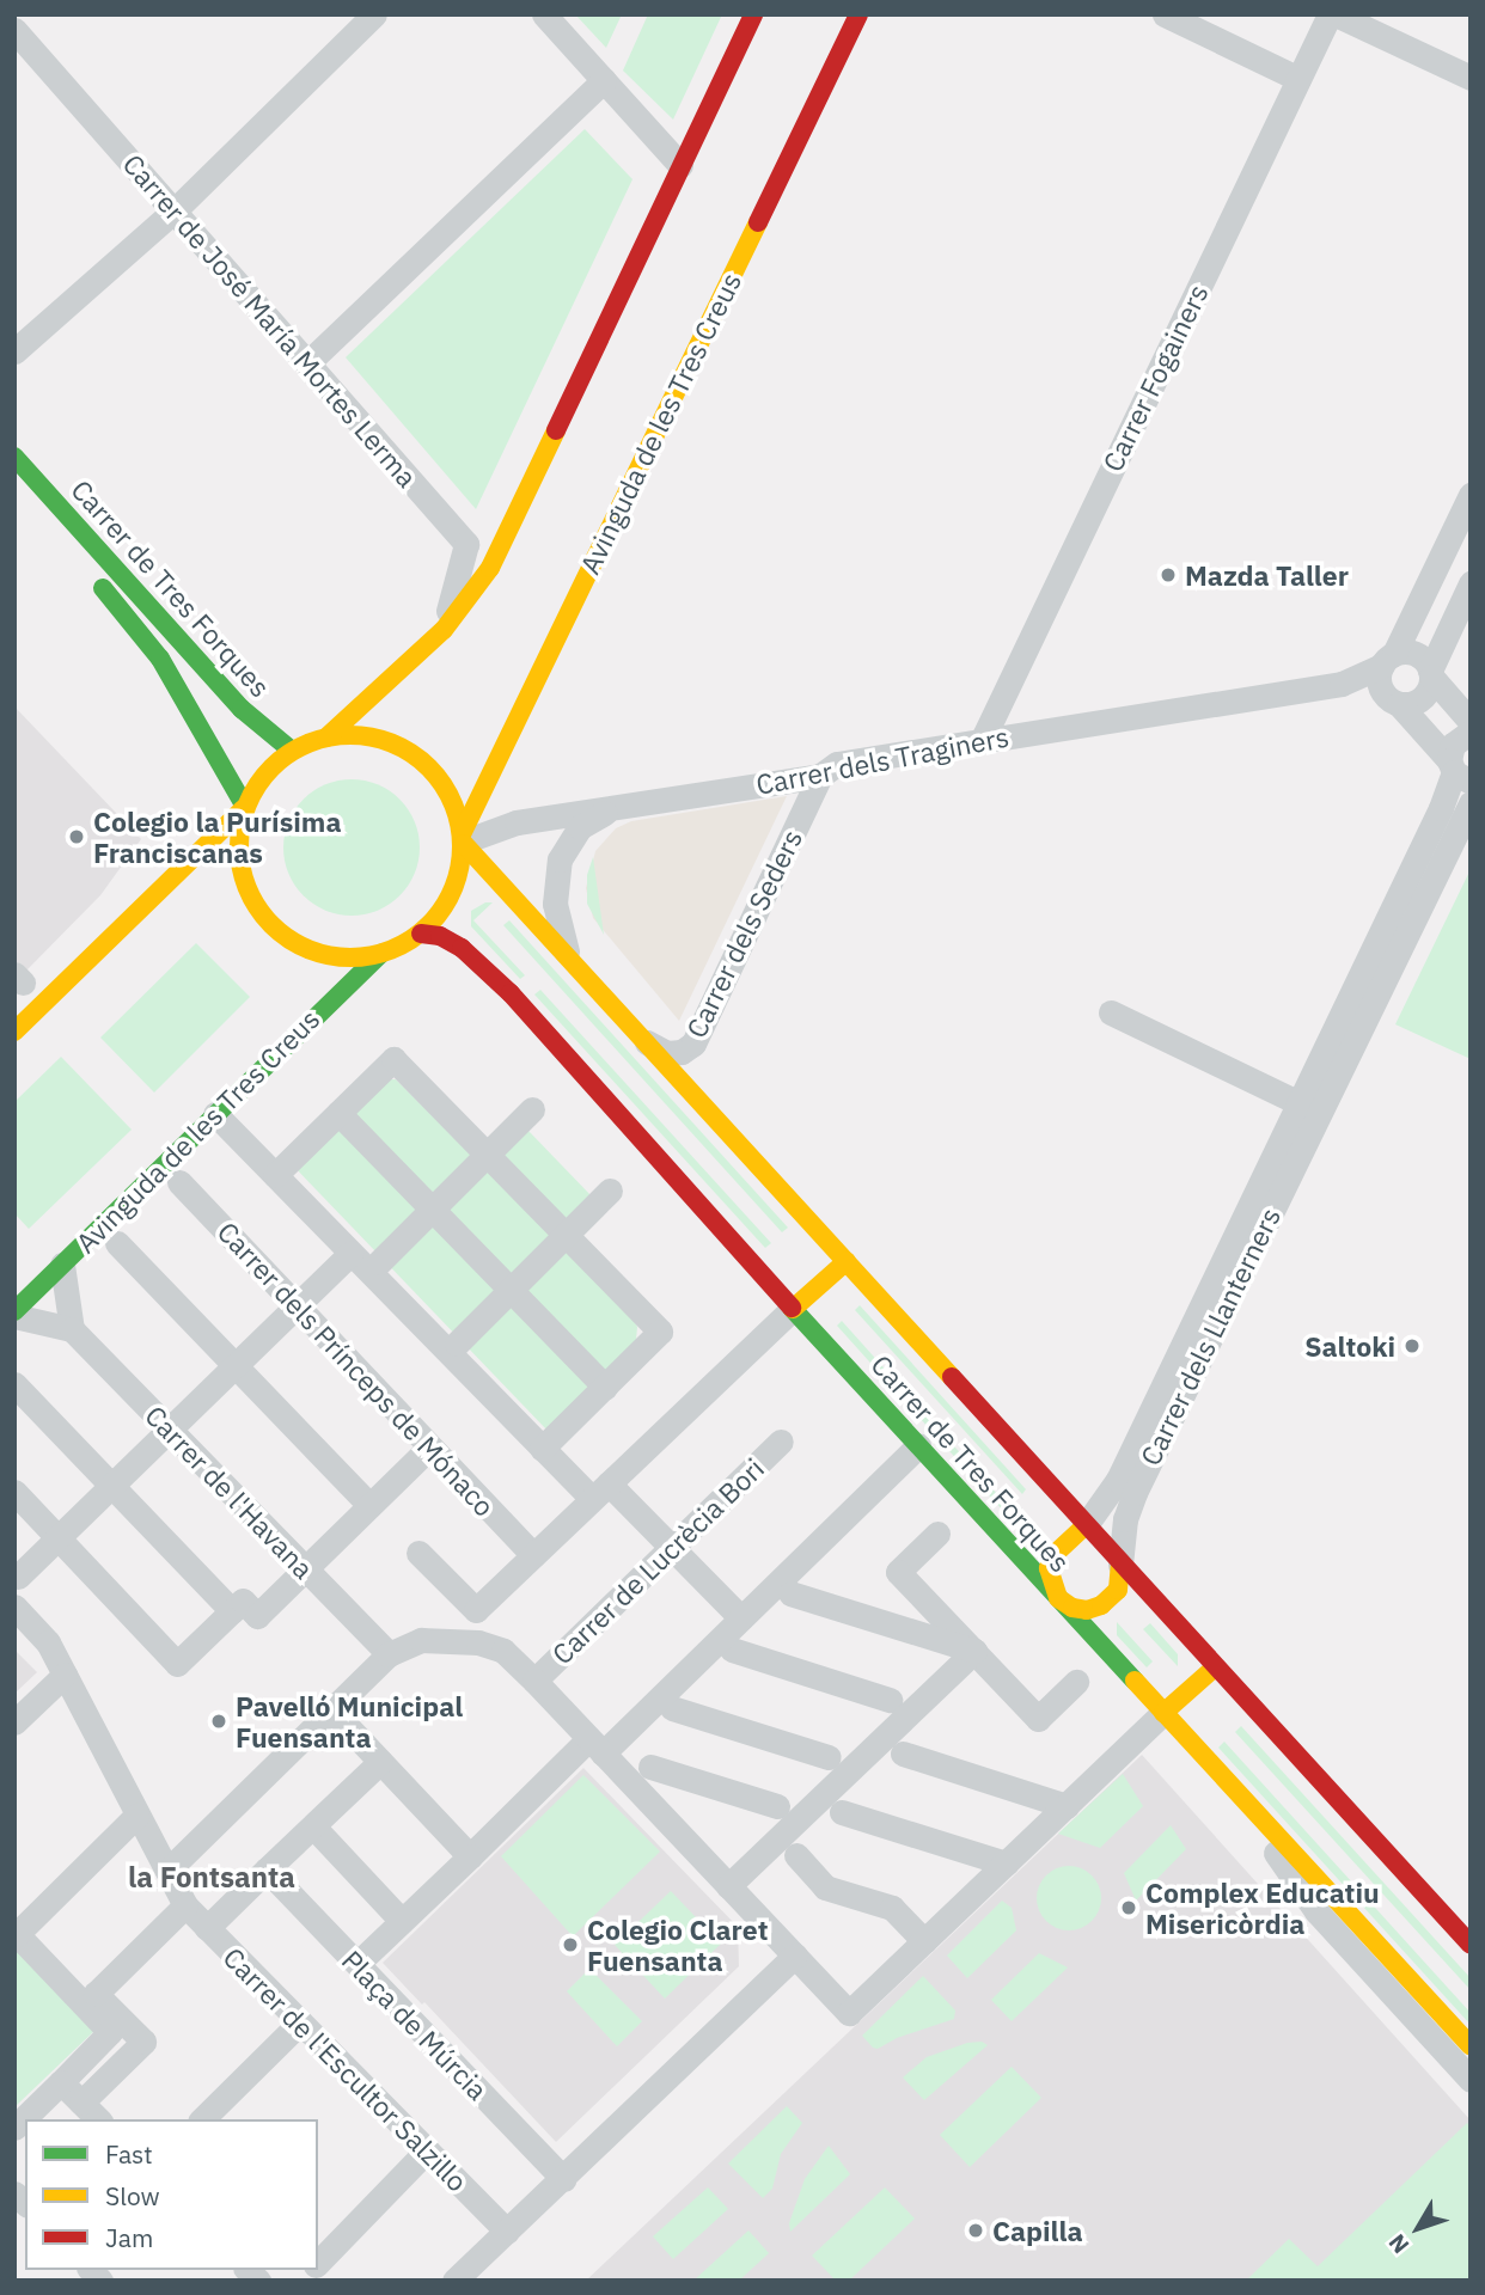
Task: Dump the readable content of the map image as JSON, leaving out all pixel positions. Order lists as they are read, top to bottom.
{
  "streets": {
    "main road": ["Avinguda de les Tres Creus", "Carrer de Tres Forques"],
    "street": [
      "Carrer de José María Mortes Lerma",
      "Carrer Fogainers",
      "Carrer dels Traginers",
      "Carrer dels Seders",
      "Carrer dels Llanterners",
      "Carrer dels Prínceps de Mónaco",
      "Carrer de l'Havana",
      "Carrer de Lucrècia Bori",
      "Plaça de Múrcia",
      "Carrer de l'Escultor Salzillo"
    ]
  },
  "crossings": [
    ["Carrer Fogainers", "Carrer dels Traginers"],
    ["Avinguda de les Tres Creus", "Carrer de Tres Forques"],
    ["Avinguda de les Tres Creus", "Carrer dels Traginers"],
    ["Carrer de Tres Forques", "Carrer dels Traginers"],
    ["Carrer de Tres Forques", "Carrer dels Seders"],
    ["Carrer de Tres Forques", "Carrer dels Llanterners"],
    ["Carrer de Tres Forques", "Plaça de Múrcia"],
    ["Carrer dels Traginers", "Carrer dels Seders"]
  ],
  "districts": ["la Fontsanta"],
  "places": [
    "Mazda Taller",
    "Colegio la Purísima Franciscanas",
    "Saltoki",
    "Pavelló Municipal Fuensanta",
    "Complex Educatiu Misericòrdia",
    "Colegio Claret Fuensanta",
    "Capilla"
  ],
  "legend": ["Fast", "Slow", "Jam"],
  "north": "bottom left"
}
